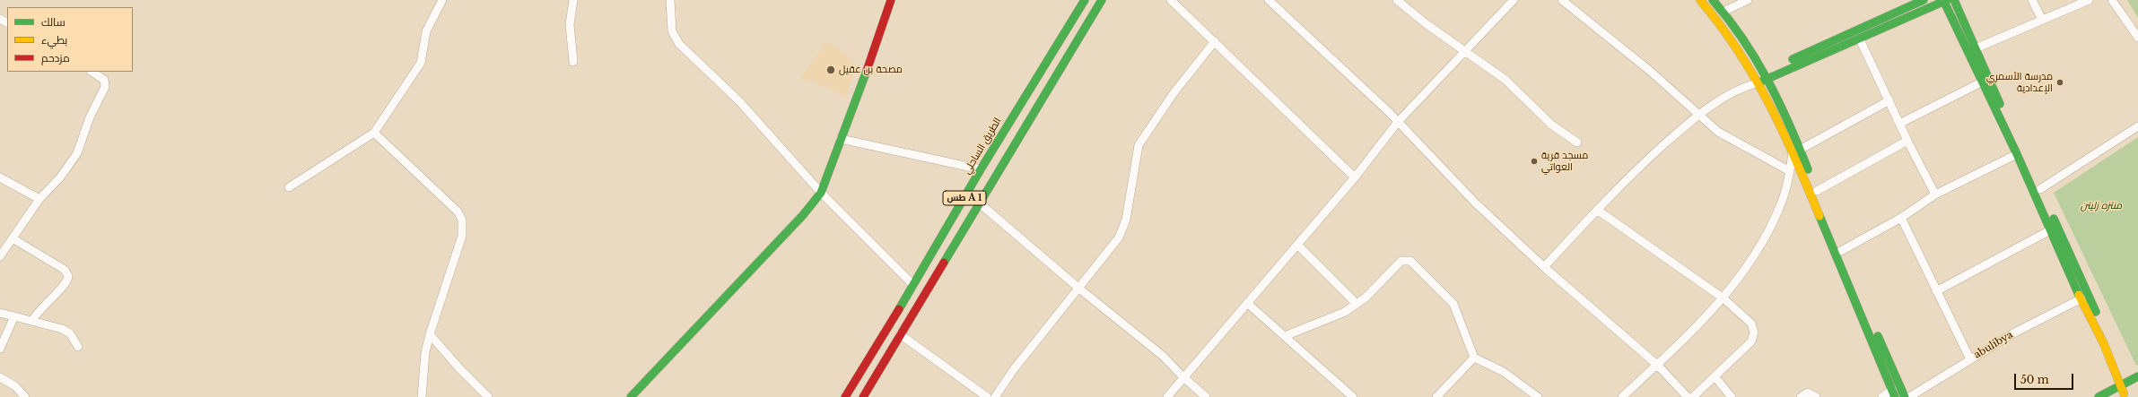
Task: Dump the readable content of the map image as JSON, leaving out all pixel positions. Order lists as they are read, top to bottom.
{
  "streets": {
    "main road": ["الطريق الساحلي", "طس A 1"],
    "street": ["abulibya"]
  },
  "parks": ["منتزه زليتن"],
  "places": ["مصحة بن عقيل", "مدرسة الأسمري الإعدادية", "مسجد قرية العواتي"],
  "legend": ["سالك", "بطيء", "مزدحم"],
  "scale_bar": "50 m"
}
